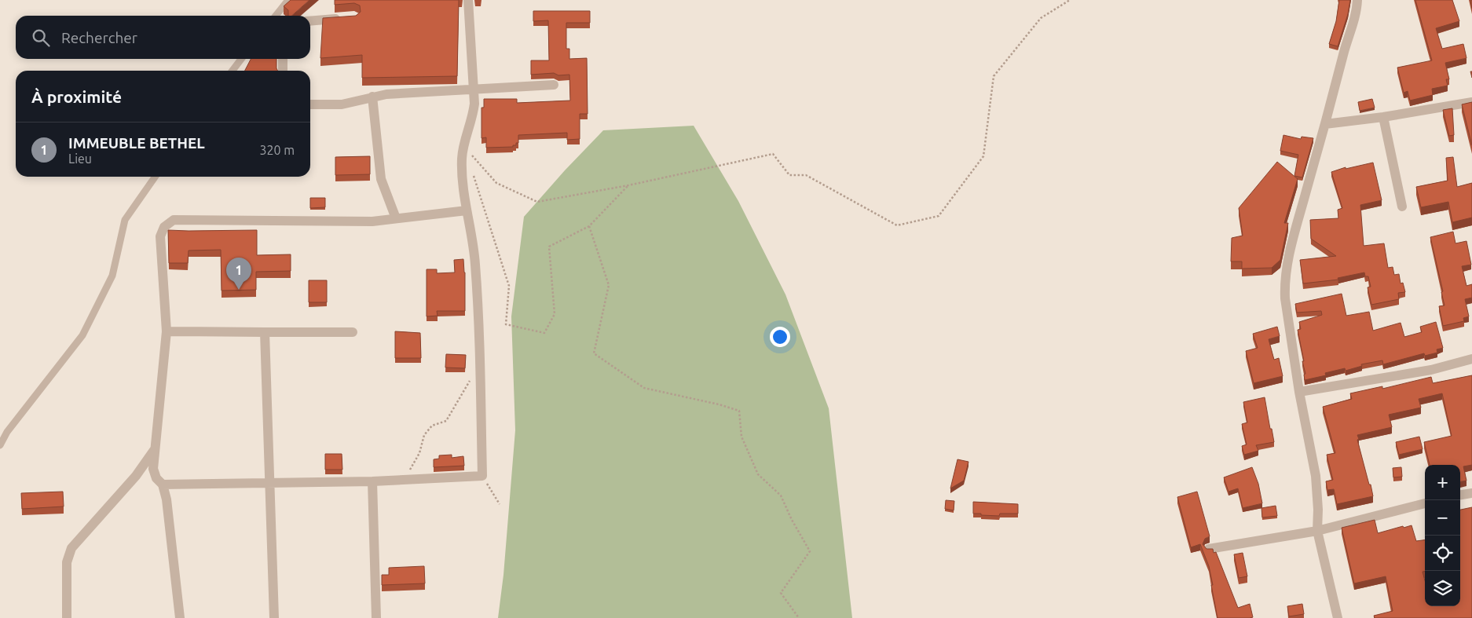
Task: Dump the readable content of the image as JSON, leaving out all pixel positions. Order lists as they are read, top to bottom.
{
  "page": {
    "search": "Rechercher",
    "heading": "À proximité",
    "list": [
      {
        "mark": "1",
        "name": "IMMEUBLE BETHEL",
        "note": "Lieu",
        "value": "320 m"
      }
    ],
    "pins": "1",
    "map_buttons": ["+", "−"]
  }
}
